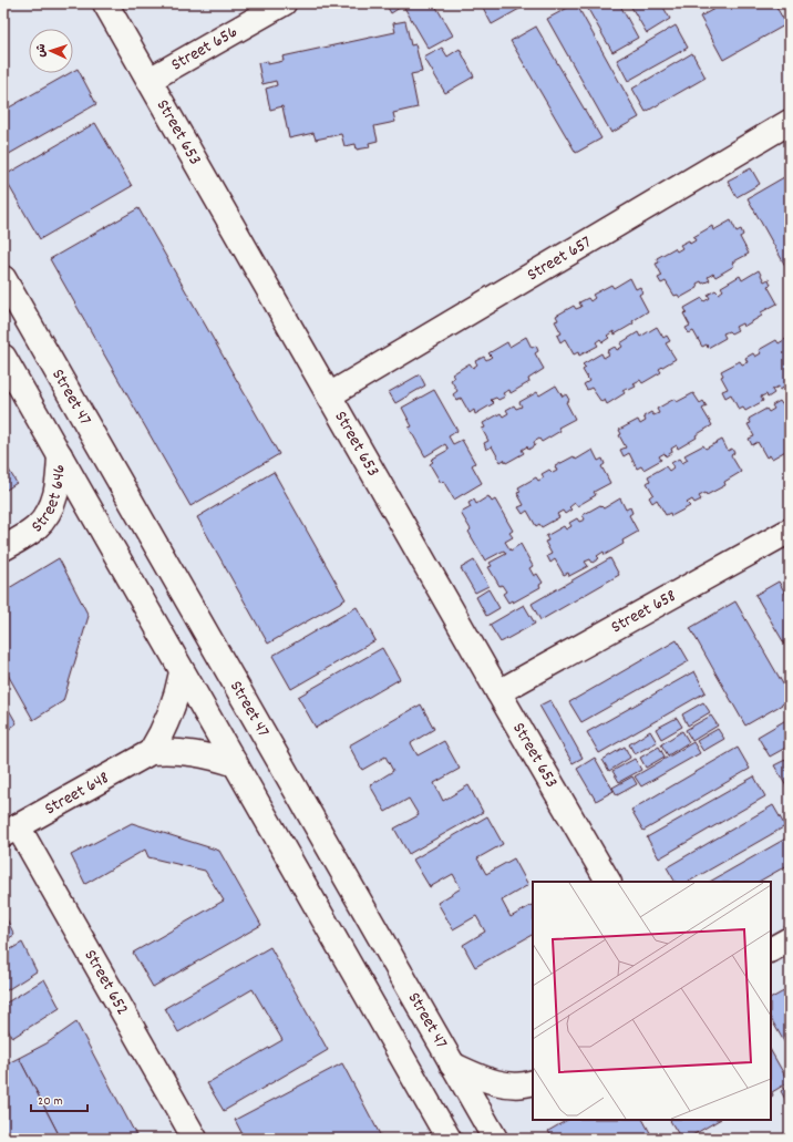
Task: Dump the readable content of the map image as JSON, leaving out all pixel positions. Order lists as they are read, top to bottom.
{
  "streets": {
    "street": [
      "Street 656",
      "Street 653",
      "Street 657",
      "Street 47",
      "Street 646",
      "Street 658",
      "Street 648",
      "Street 652"
    ]
  },
  "crossings": [
    ["Street 656", "Street 653"],
    ["Street 653", "Street 657"],
    ["Street 653", "Street 658"],
    ["Street 648", "Street 652"]
  ],
  "scale_bar": "20 m",
  "north": "left"
}
